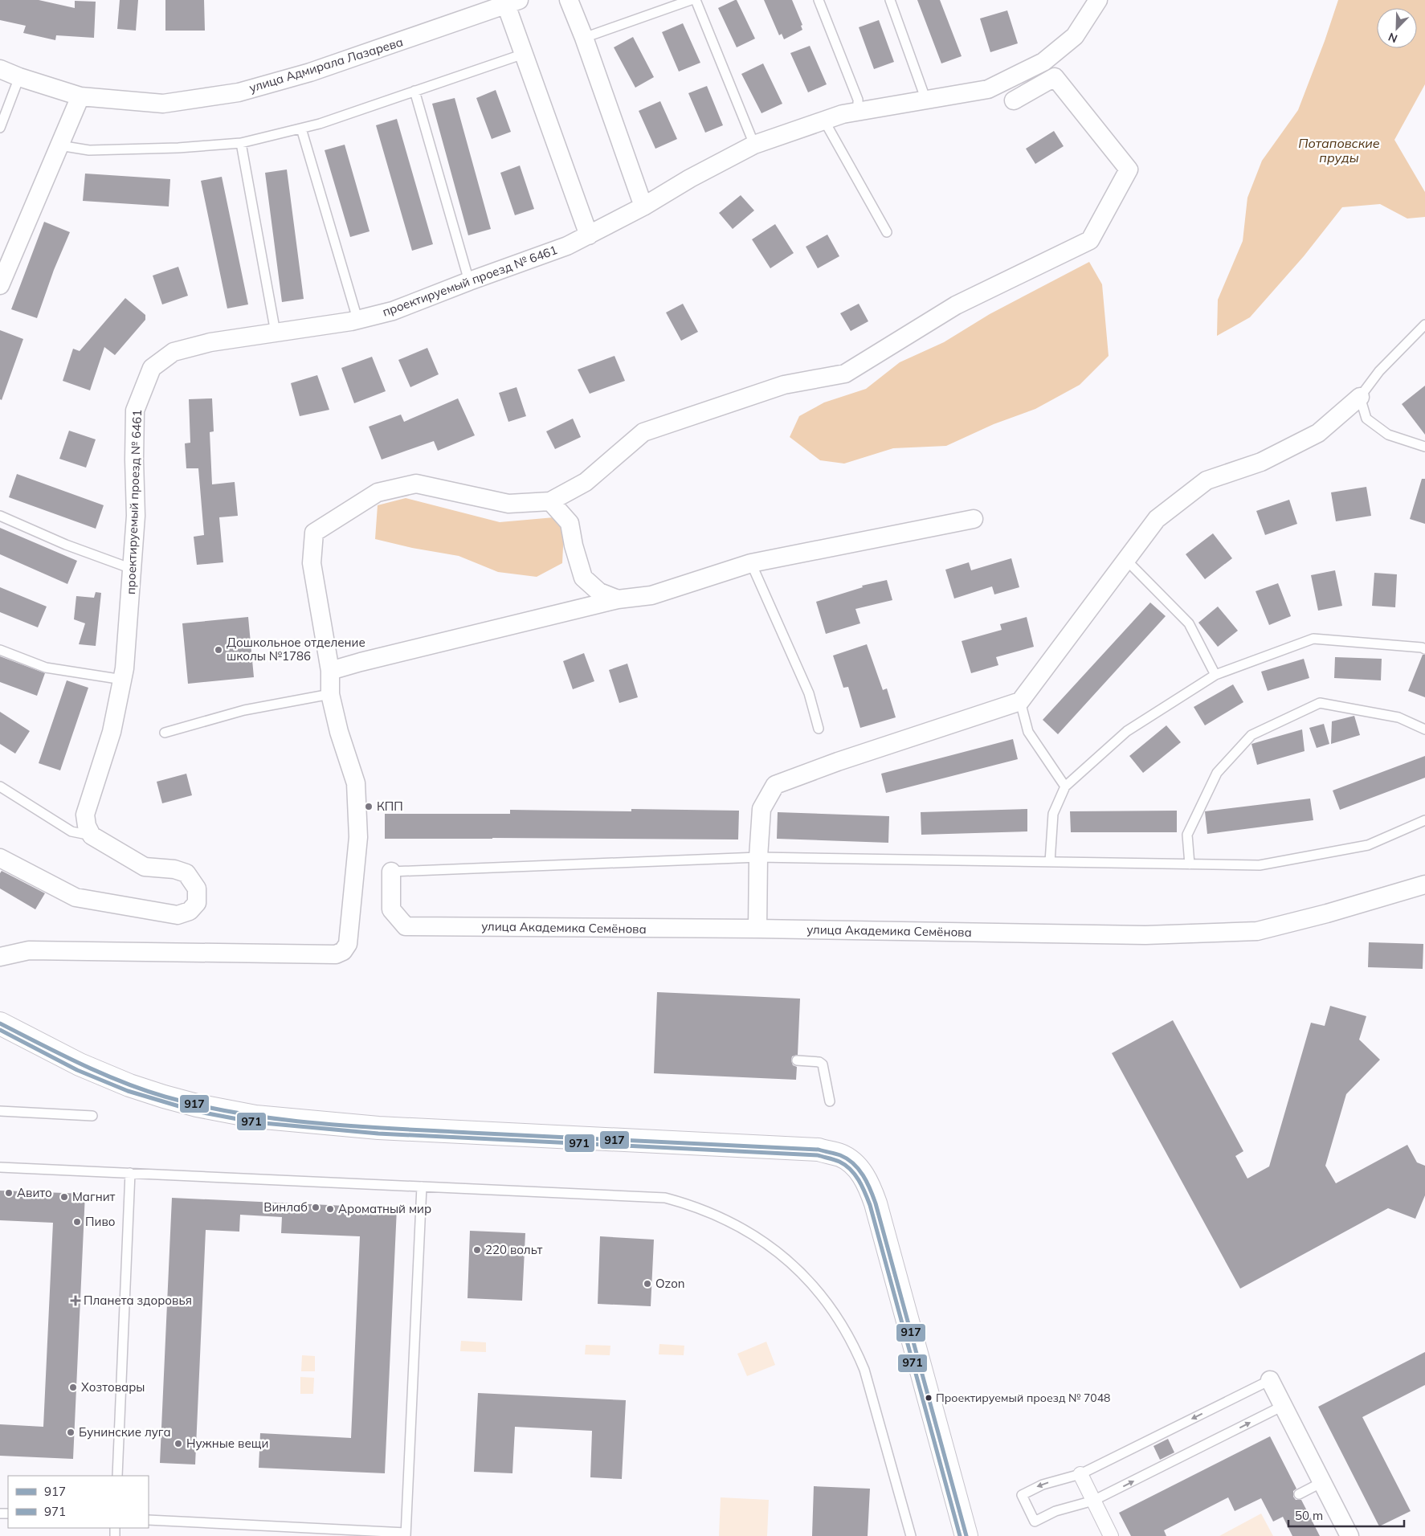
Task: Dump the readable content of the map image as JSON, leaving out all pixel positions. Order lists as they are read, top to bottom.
{
  "streets": {
    "street": ["улица Адмирала Лазарева", "проектируемый проезд № 6461", "улица Академика Семёнова"]
  },
  "water": ["Потаповские пруды"],
  "places": {
    "other": [
      "Дошкольное отделение школы №1786",
      "КПП",
      "Авито",
      "Магнит",
      "Винлаб",
      "Ароматный мир",
      "Пиво",
      "220 вольт",
      "Ozon",
      "Хозтовары",
      "Проектируемый проезд № 7048",
      "Бунинские луга",
      "Нужные вещи"
    ],
    "health": ["Планета здоровья"]
  },
  "lines": ["transit line 917", "transit line 971"],
  "legend": ["917", "971"],
  "scale_bar": "50 m",
  "north": "bottom left"
}
